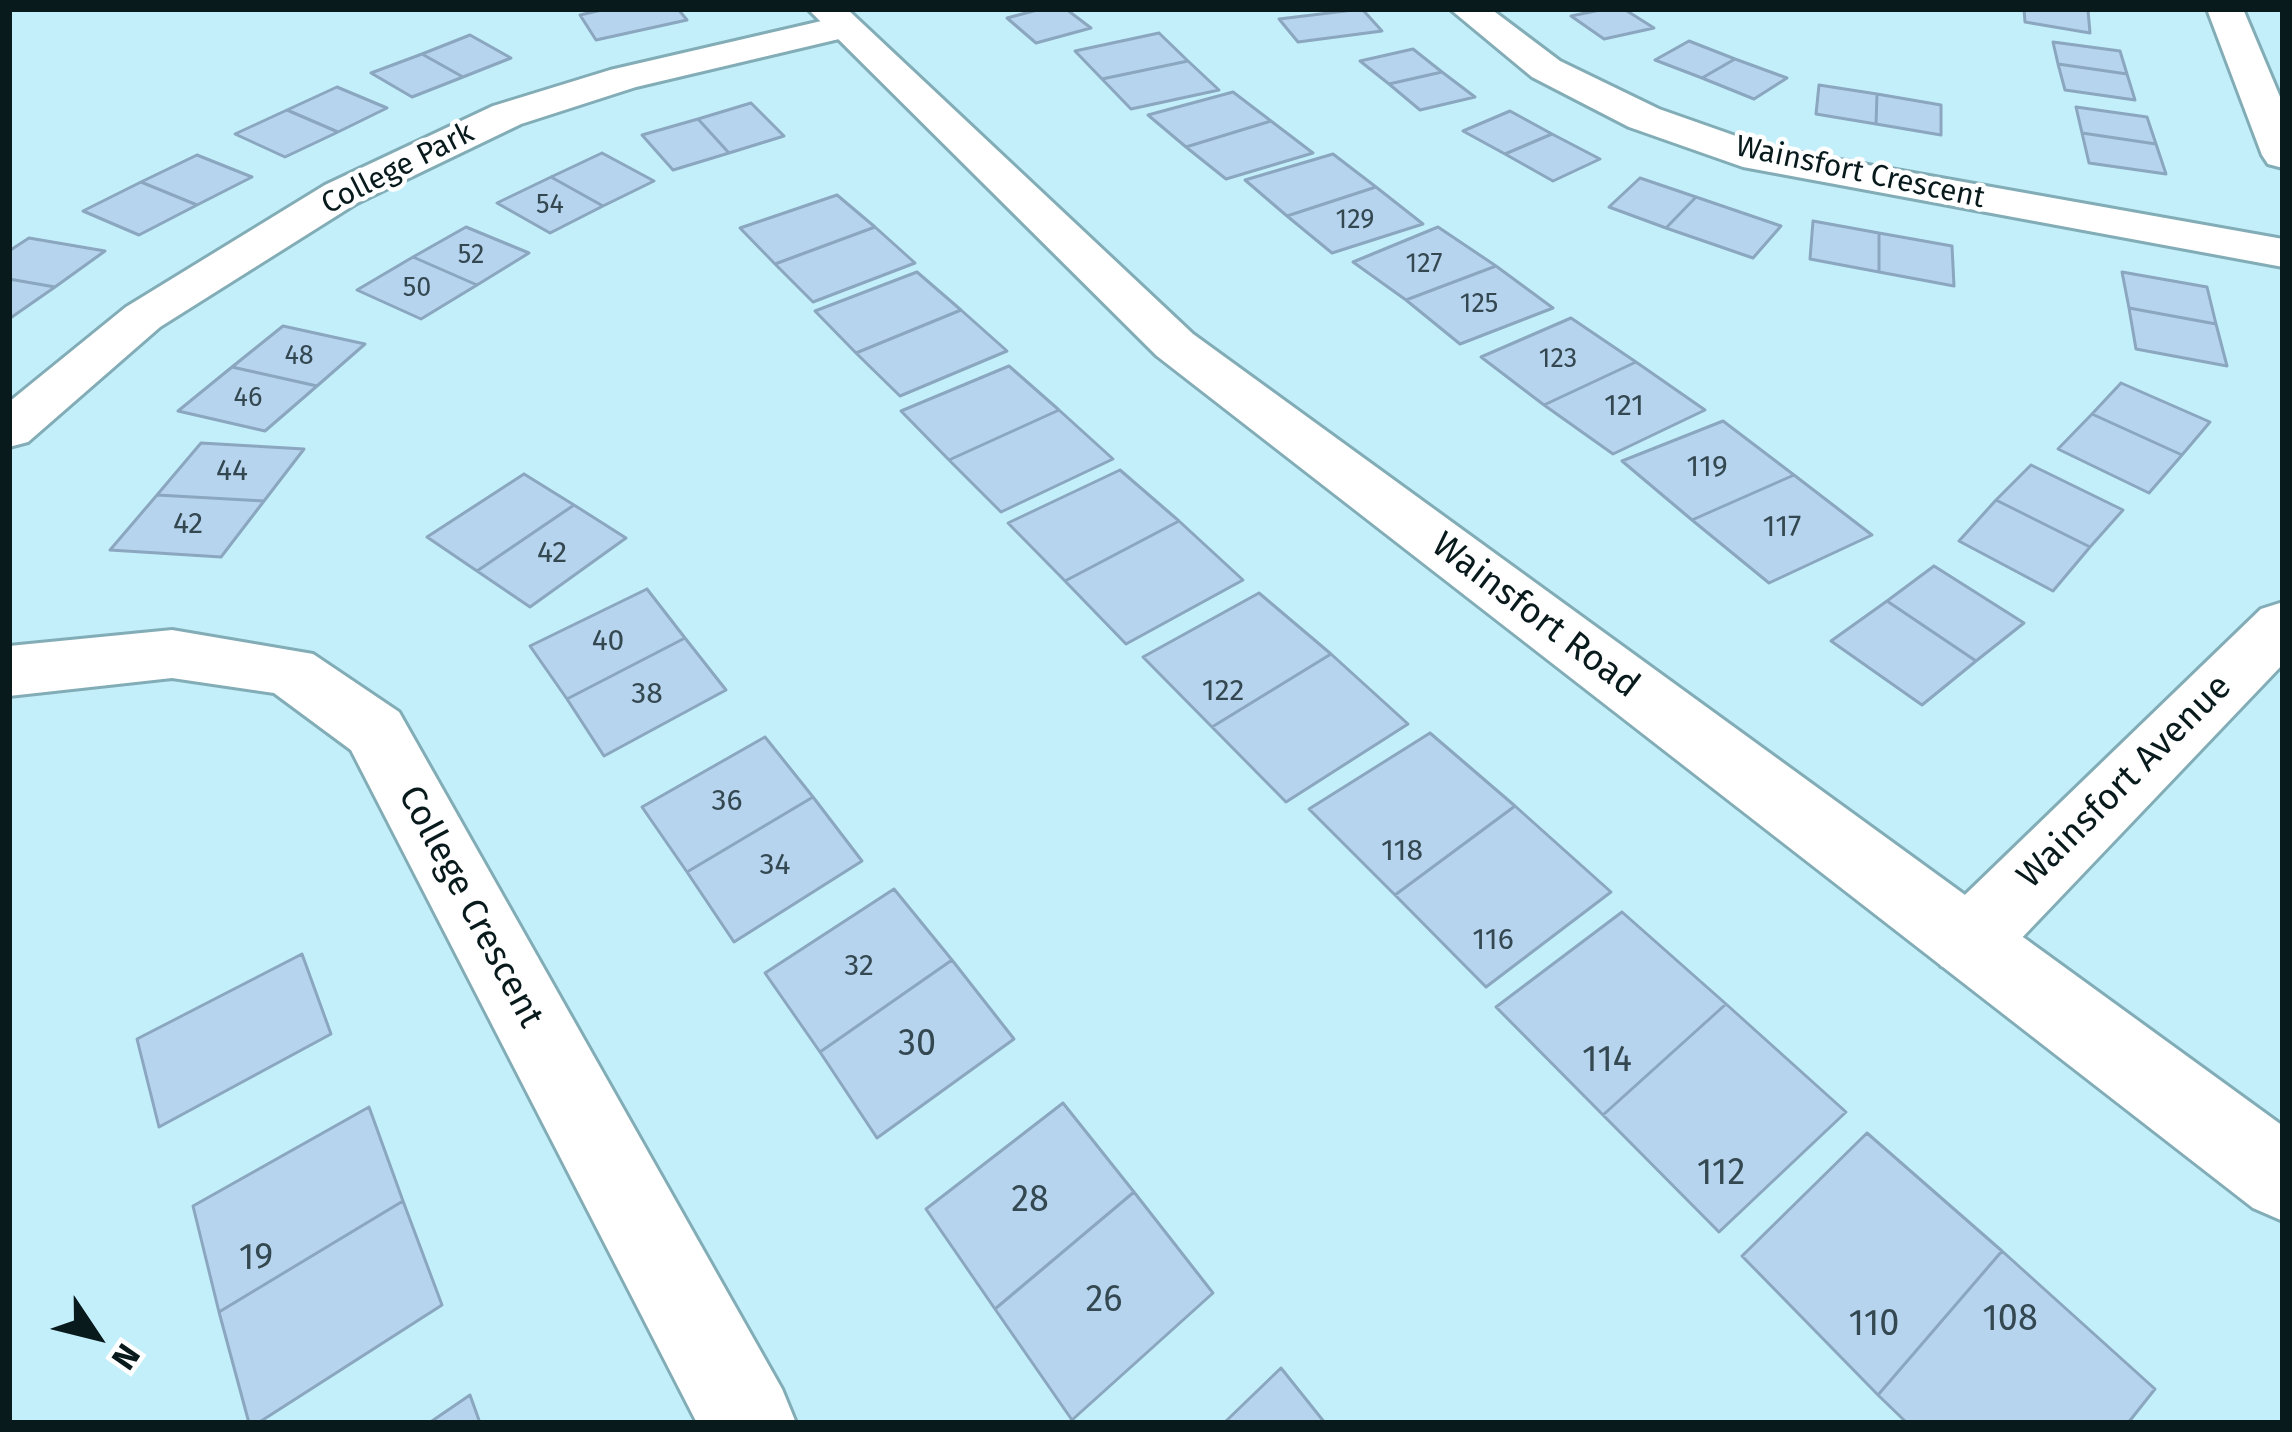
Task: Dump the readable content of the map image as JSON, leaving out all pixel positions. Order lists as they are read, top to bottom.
{
  "streets": {
    "street": [
      "College Park",
      "Wainsfort Crescent",
      "Wainsfort Road",
      "Wainsfort Avenue",
      "College Crescent"
    ]
  },
  "crossings": [
    ["College Park", "Wainsfort Road"],
    ["Wainsfort Road", "Wainsfort Avenue"]
  ],
  "house_numbers": [
    "54",
    "129",
    "52",
    "127",
    "50",
    "125",
    "48",
    "123",
    "46",
    "121",
    "119",
    "44",
    "42",
    "117",
    "42",
    "40",
    "122",
    "38",
    "36",
    "118",
    "34",
    "116",
    "32",
    "30",
    "114",
    "112",
    "28",
    "19",
    "26",
    "108",
    "110"
  ],
  "north": "bottom right"
}
